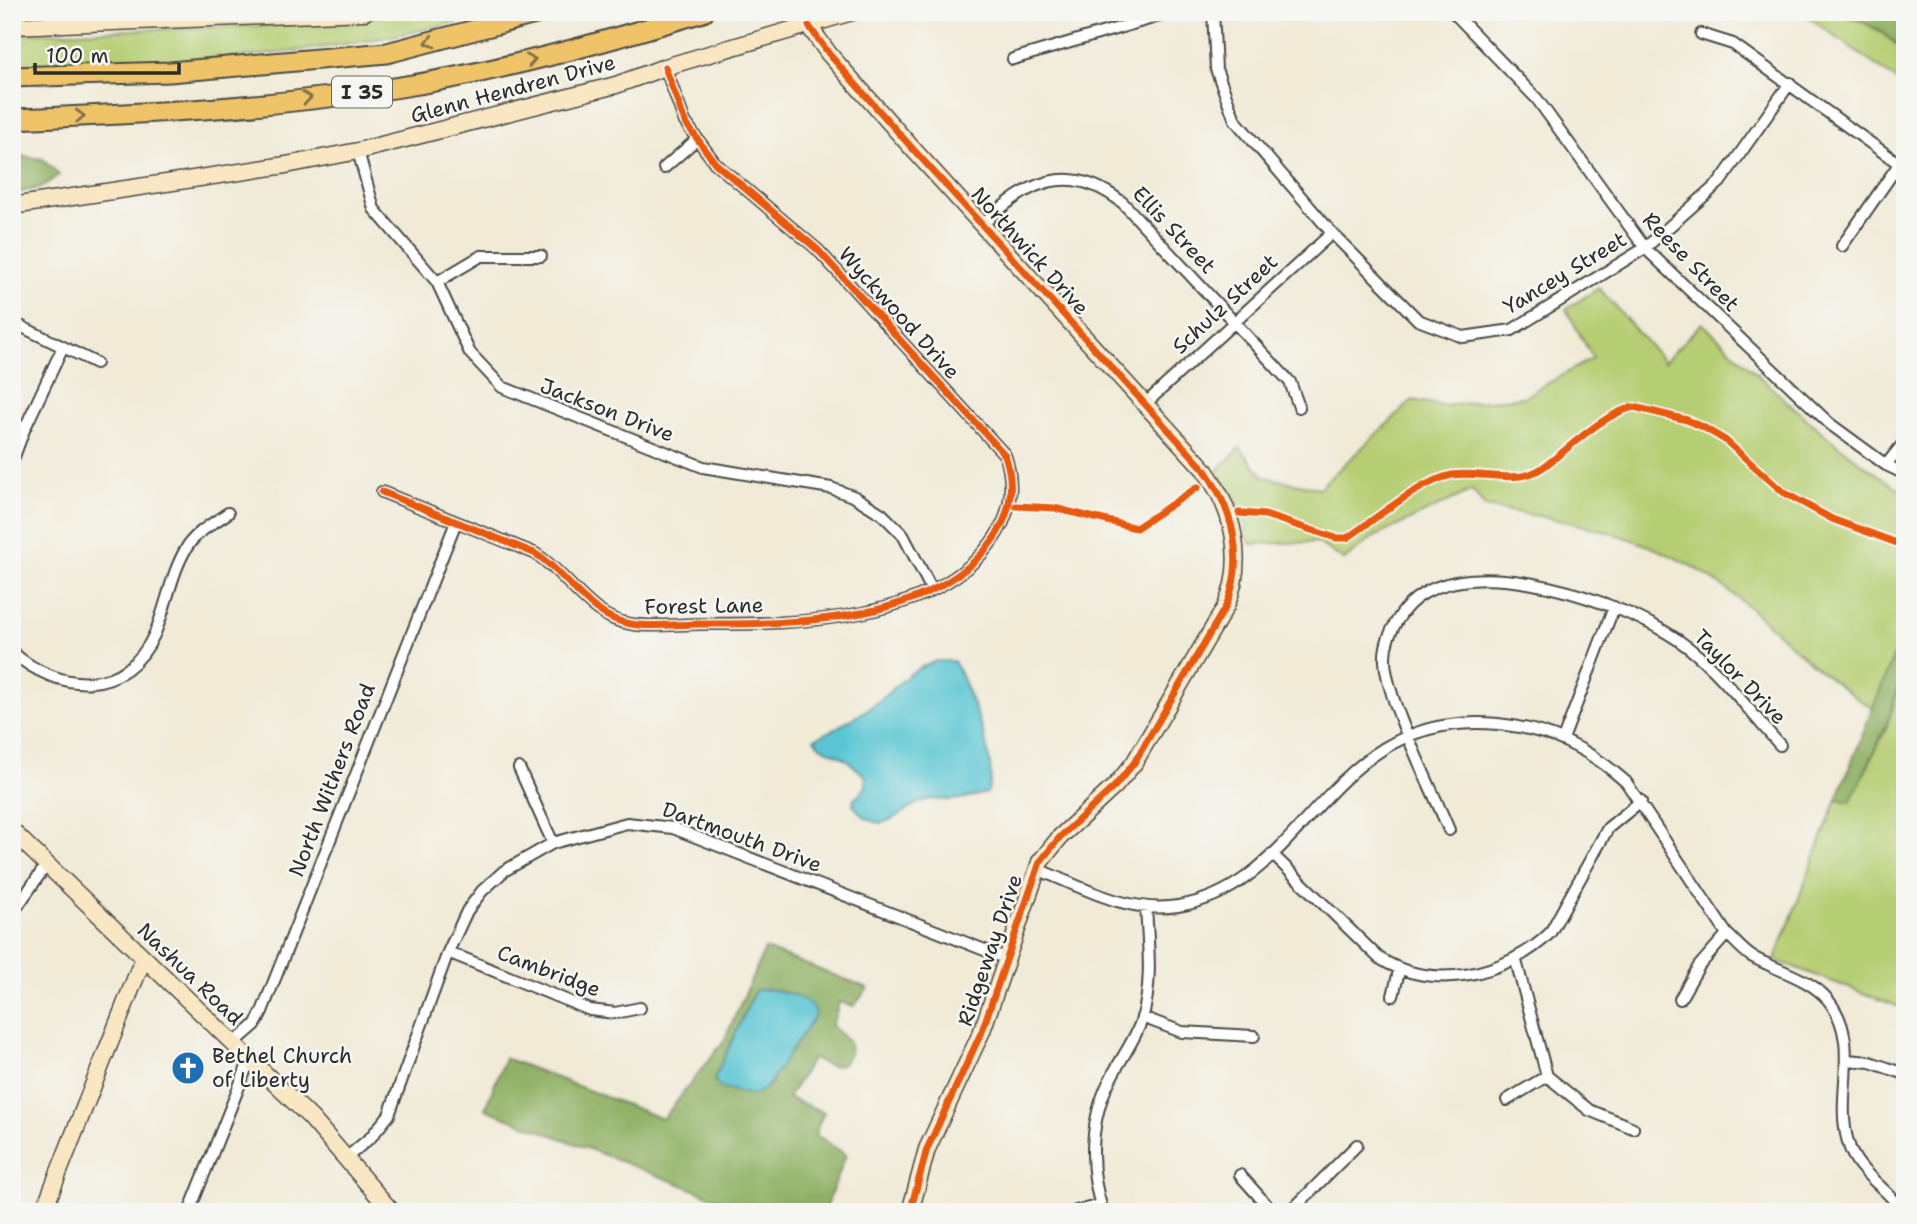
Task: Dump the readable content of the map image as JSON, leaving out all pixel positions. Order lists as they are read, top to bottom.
{
  "streets": {
    "highway": ["I 35"],
    "street": [
      "Glenn Hendren Drive",
      "Ellis Street",
      "Northwick Drive",
      "Reese Street",
      "Yancey Street",
      "Schulz Street",
      "Wyckwood Drive",
      "Jackson Drive",
      "Forest Lane",
      "Taylor Drive",
      "North Withers Road",
      "Dartmouth Drive",
      "Ridgeway Drive",
      "Cambridge",
      "Nashua Road"
    ]
  },
  "crossings": [
    ["Glenn Hendren Drive", "Northwick Drive"],
    ["Glenn Hendren Drive", "Wyckwood Drive"],
    ["Glenn Hendren Drive", "Jackson Drive"],
    ["Ellis Street", "Northwick Drive"],
    ["Ellis Street", "Schulz Street"],
    ["Northwick Drive", "Schulz Street"],
    ["Northwick Drive", "Ridgeway Drive"],
    ["Reese Street", "Yancey Street"],
    ["Yancey Street", "Schulz Street"],
    ["Wyckwood Drive", "Jackson Drive"],
    ["Wyckwood Drive", "Forest Lane"],
    ["Jackson Drive", "Forest Lane"],
    ["Forest Lane", "North Withers Road"],
    ["North Withers Road", "Nashua Road"],
    ["Dartmouth Drive", "Ridgeway Drive"],
    ["Dartmouth Drive", "Cambridge"],
    ["Dartmouth Drive", "Nashua Road"]
  ],
  "places": {
    "church": ["Bethel Church of Liberty"]
  },
  "scale_bar": "100 m"
}
